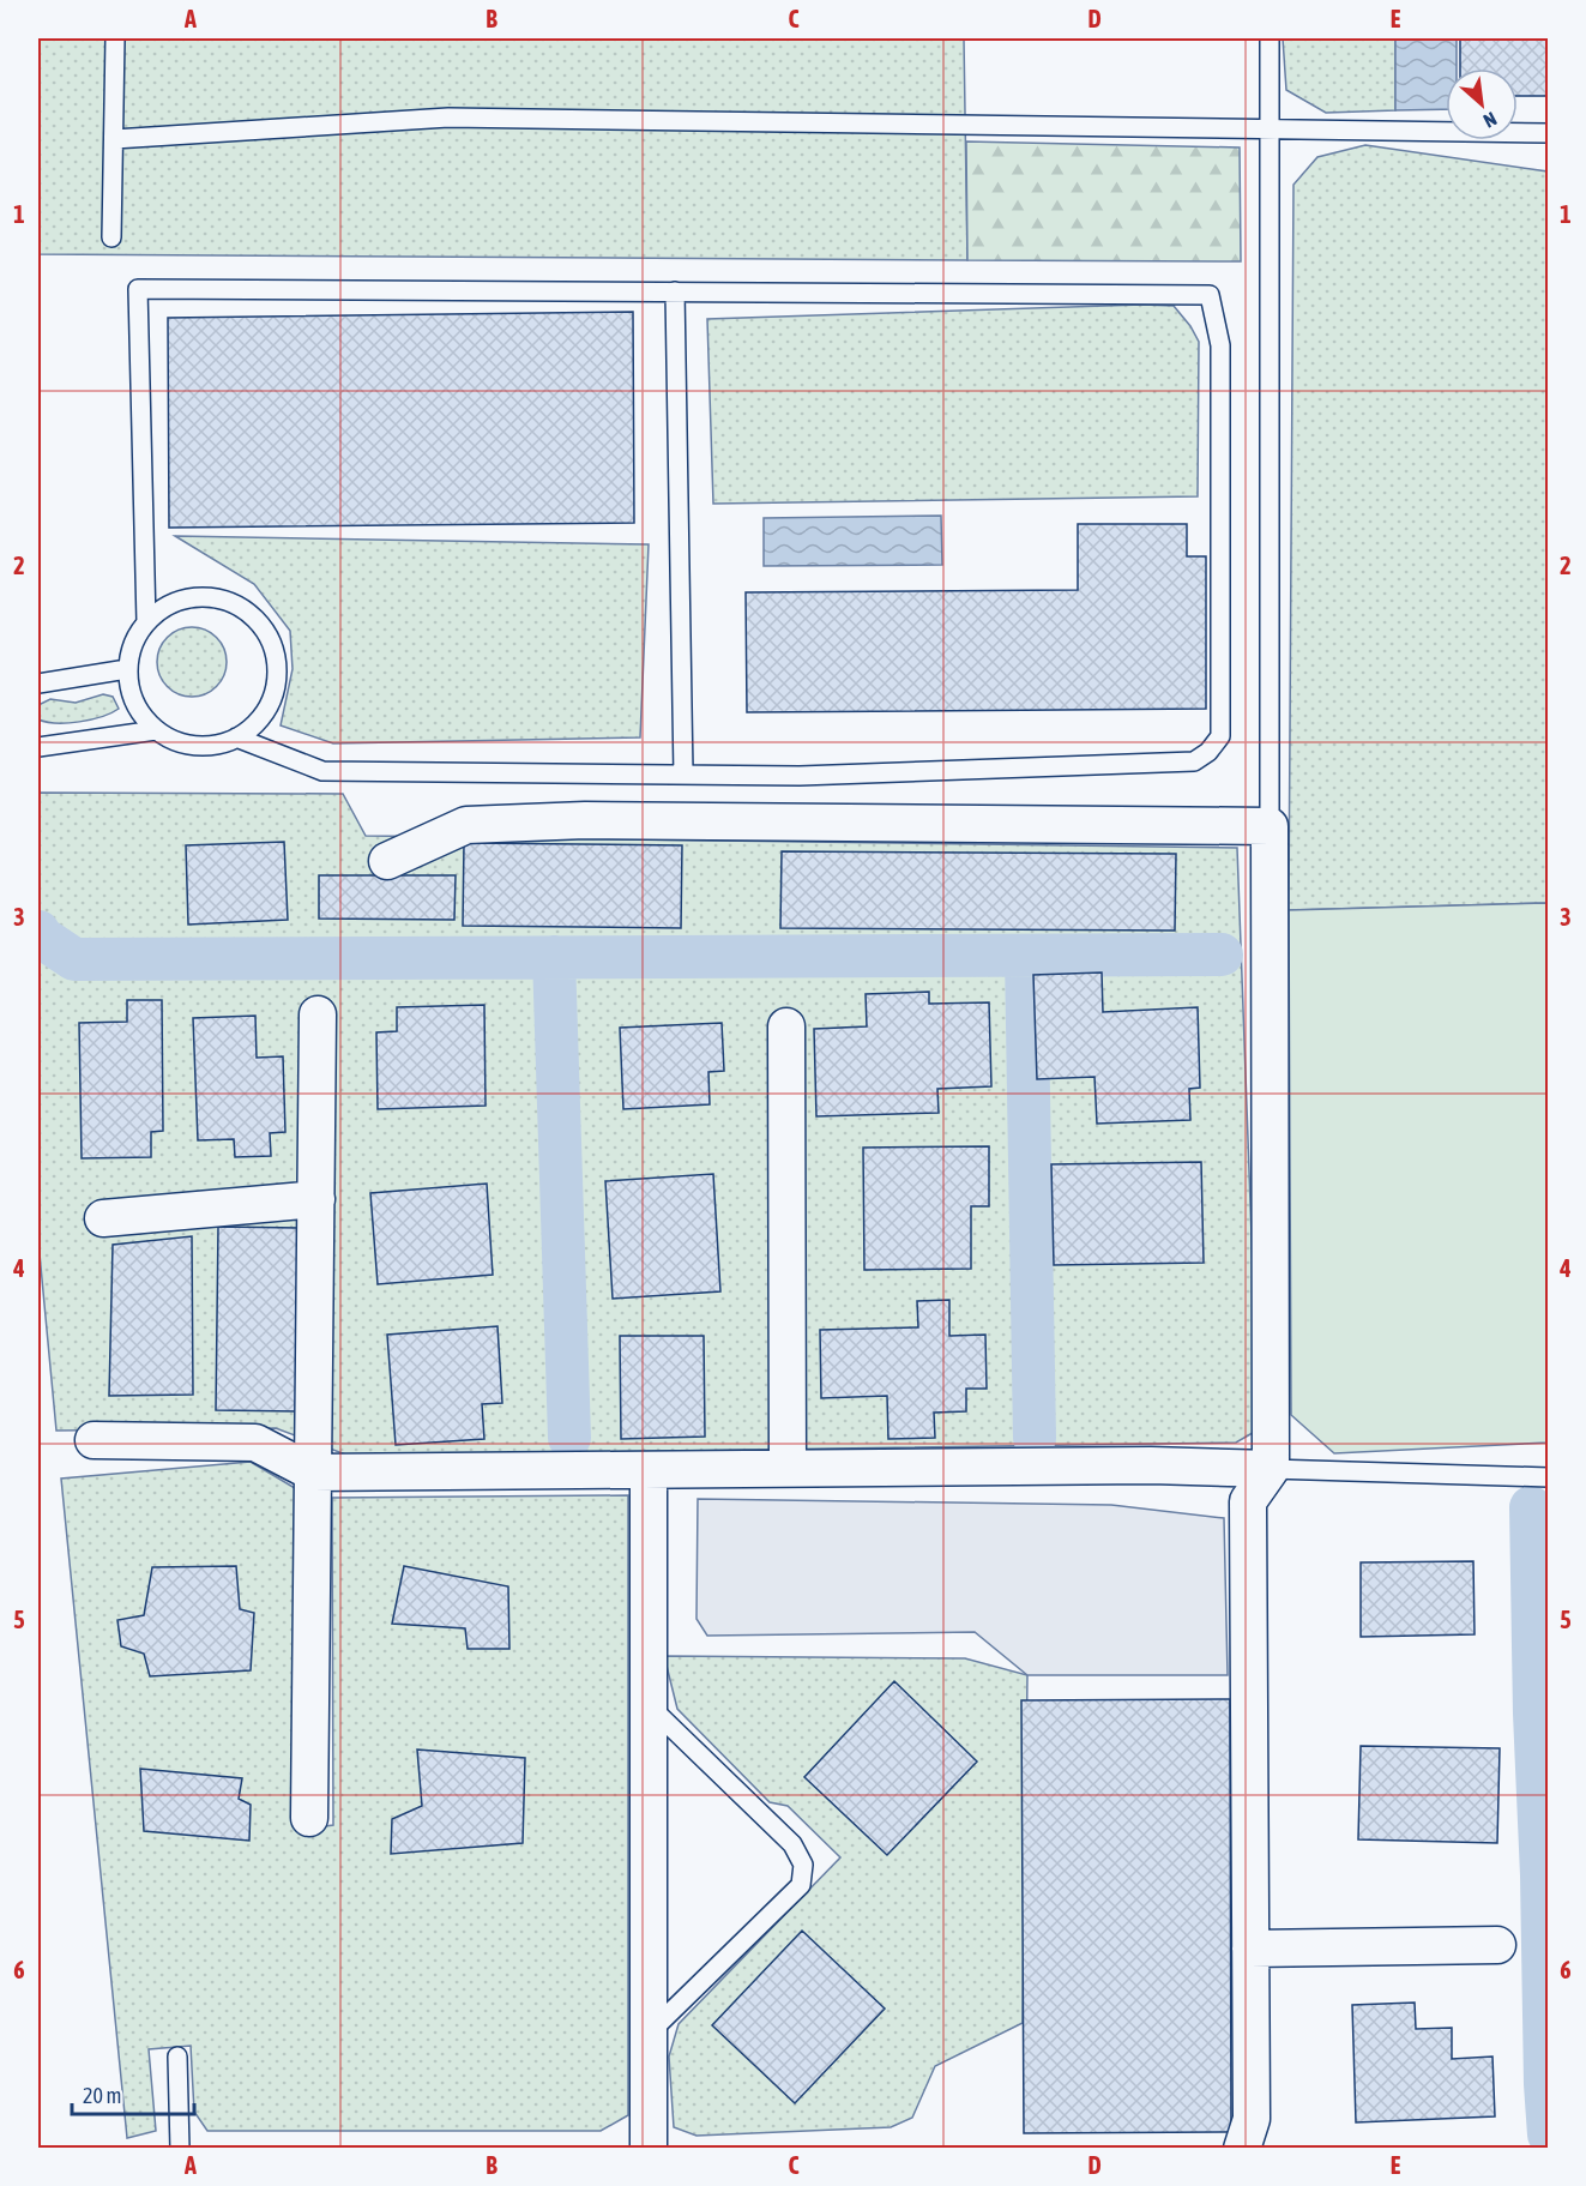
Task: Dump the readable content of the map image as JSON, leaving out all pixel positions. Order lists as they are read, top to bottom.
{
  "scale_bar": "20 m",
  "north": "bottom right",
  "grid": {
    "columns": [
      "A",
      "B",
      "C",
      "D",
      "E"
    ],
    "rows": [
      "1",
      "2",
      "3",
      "4",
      "5",
      "6"
    ]
  }
}
